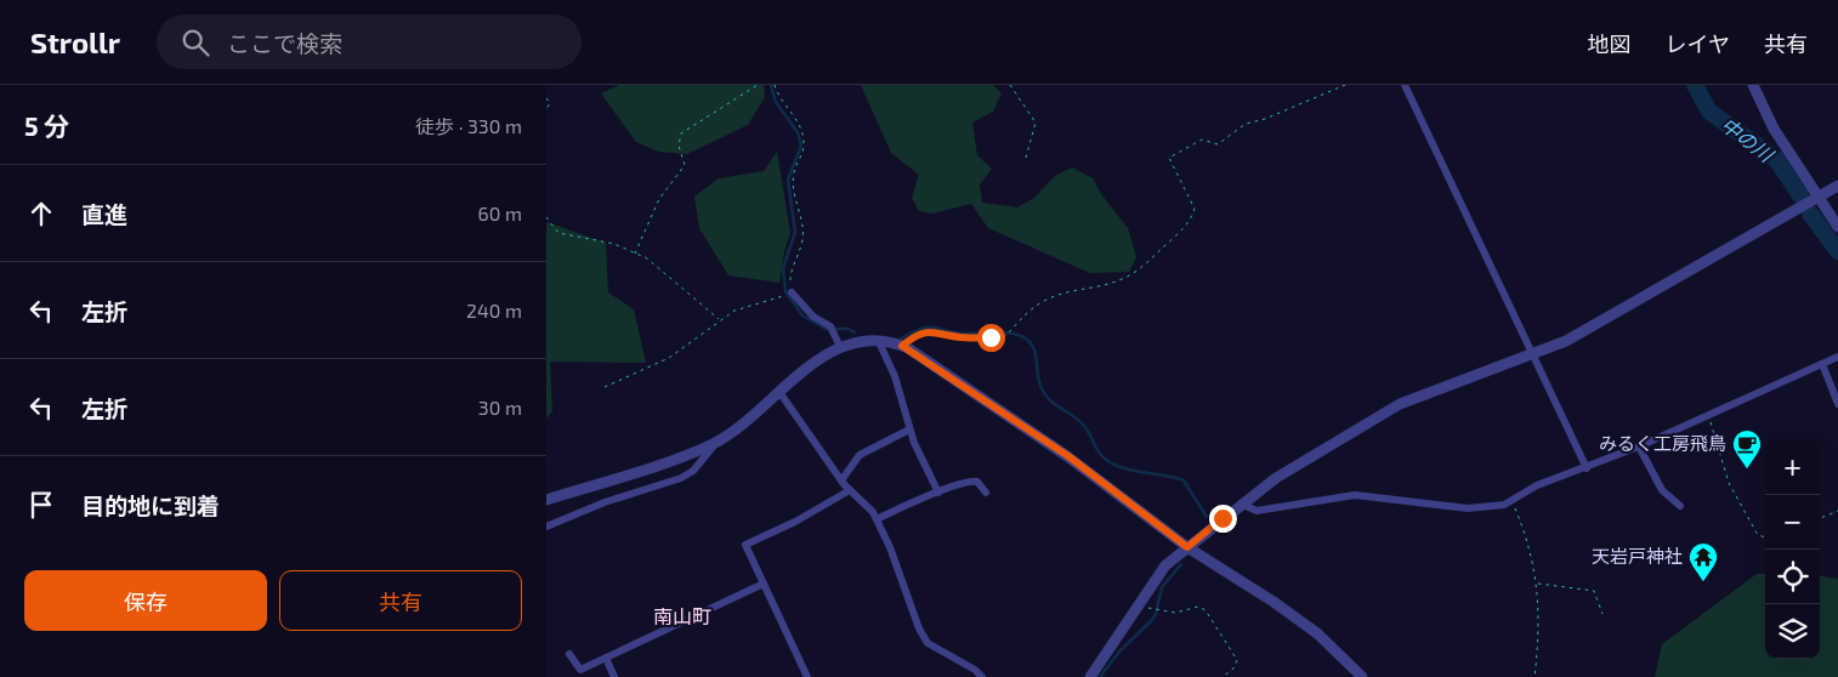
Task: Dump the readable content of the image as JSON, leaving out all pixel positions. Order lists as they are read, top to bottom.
{
  "districts": ["南山町"],
  "water": ["中の川"],
  "places": {
    "cafe": ["みるく工房飛鳥"],
    "temple": ["天岩戸神社"]
  },
  "page": {
    "header": "Strollr",
    "search": "ここで検索",
    "nav": ["地図", "レイヤ", "共有"],
    "heading": ["5 分", "徒歩 · 330 m"],
    "list": [
      ["直進", "60 m"],
      ["左折", "240 m"],
      ["左折", "30 m"],
      "目的地に到着"
    ],
    "map_buttons": ["+", "−"],
    "buttons": ["保存", "共有"]
  }
}
